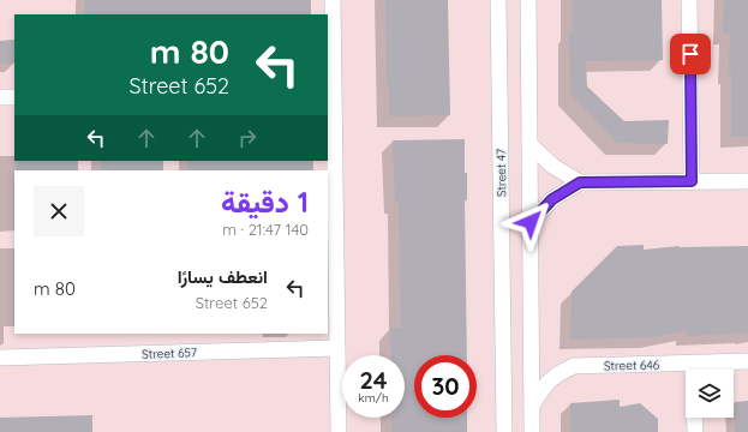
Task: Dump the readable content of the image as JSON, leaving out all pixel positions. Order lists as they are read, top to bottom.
{
  "streets": {
    "street": ["Street 47", "Street 657", "Street 646"]
  },
  "page": {
    "turn": ["80 m", "Street 652"],
    "heading": ["1 دقيقة", "140 m · 21:47"],
    "list": [
      {
        "name": "انعطف يسارًا",
        "note": "Street 652",
        "value": "80 m"
      }
    ],
    "speed": "24 km/h",
    "limit": "30"
  }
}
